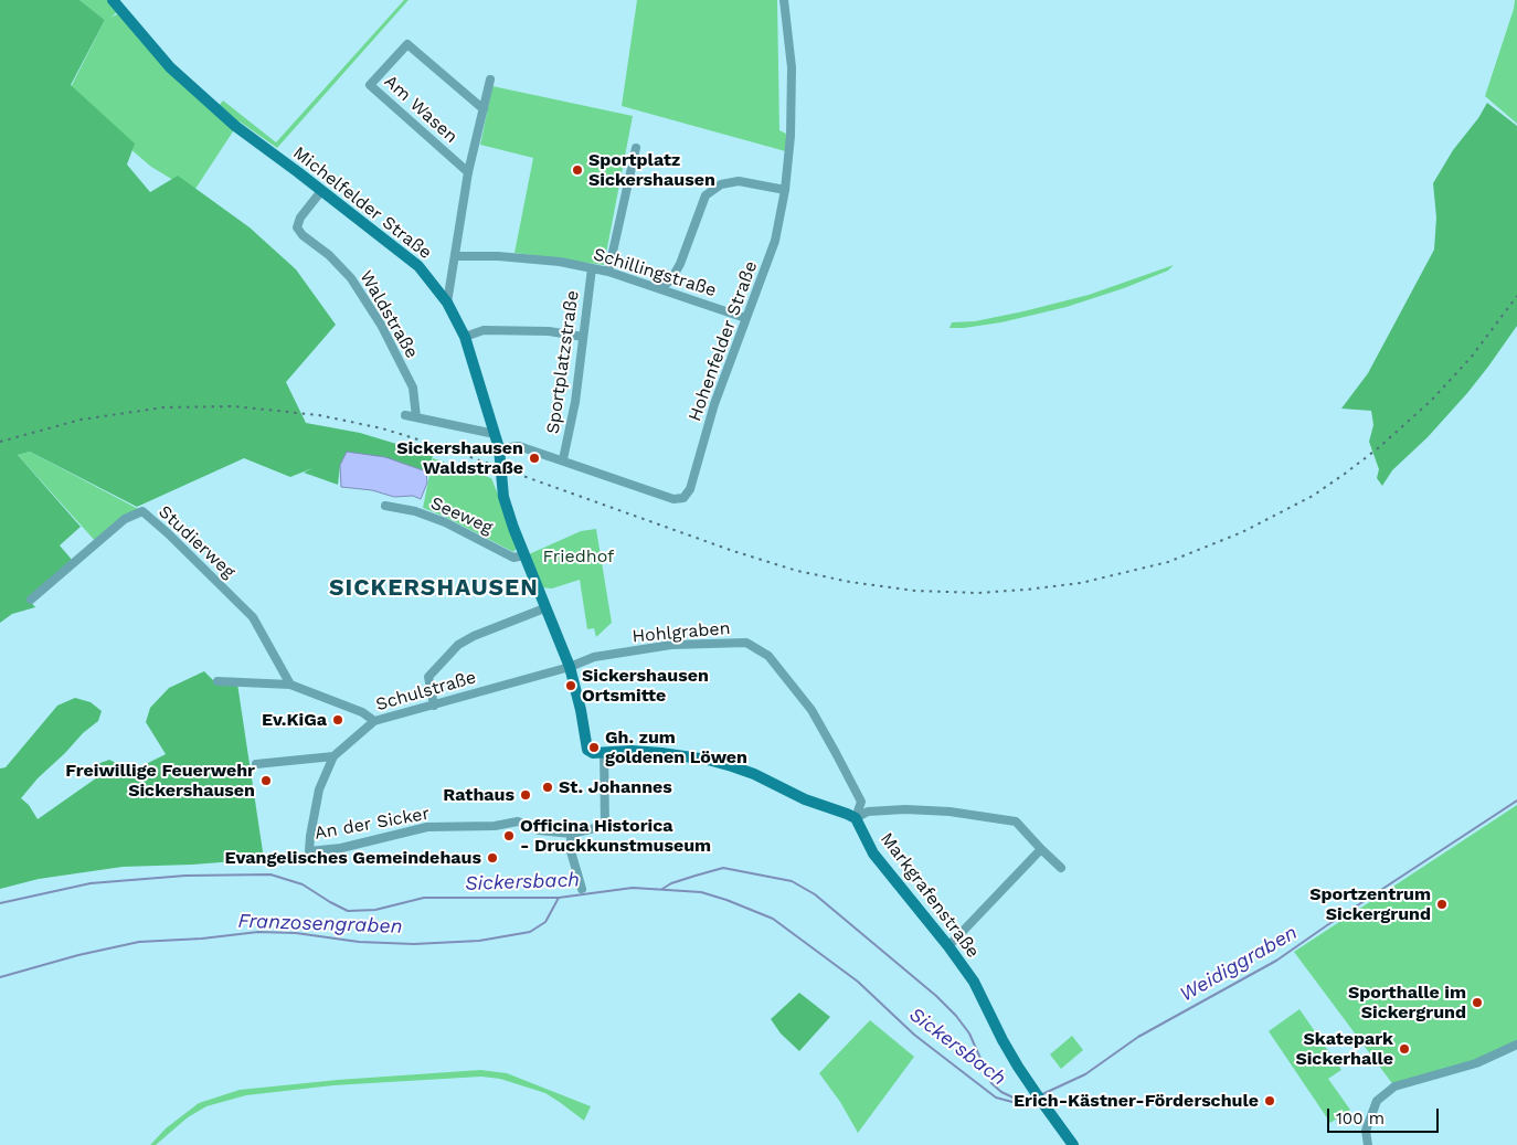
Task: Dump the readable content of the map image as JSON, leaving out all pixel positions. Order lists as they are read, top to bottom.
{
  "streets": {
    "street": [
      "Am Wasen",
      "Michelfelder Straße",
      "Schillingstraße",
      "Waldstraße",
      "Hohenfelder Straße",
      "Sportplatzstraße",
      "Seeweg",
      "Studierweg",
      "Hohlgraben",
      "Schulstraße",
      "An der Sicker",
      "Markgrafenstraße"
    ]
  },
  "crossings": [
    ["Michelfelder Straße", "Waldstraße"],
    ["Michelfelder Straße", "Hohenfelder Straße"],
    ["Michelfelder Straße", "Seeweg"],
    ["Michelfelder Straße", "Hohlgraben"],
    ["Michelfelder Straße", "Schulstraße"],
    ["Michelfelder Straße", "An der Sicker"],
    ["Schillingstraße", "Hohenfelder Straße"],
    ["Schillingstraße", "Sportplatzstraße"],
    ["Hohenfelder Straße", "Sportplatzstraße"],
    ["Hohlgraben", "Schulstraße"],
    ["Hohlgraben", "Markgrafenstraße"],
    ["Schulstraße", "An der Sicker"]
  ],
  "districts": ["SICKERSHAUSEN"],
  "water": ["Sickersbach", "Franzosengraben", "Weidiggraben"],
  "parks": ["Friedhof"],
  "places": [
    "Sportplatz Sickershausen",
    "Sickershausen Waldstraße",
    "Sickershausen Ortsmitte",
    "Ev.KiGa",
    "Gh. zum goldenen Löwen",
    "Freiwillige Feuerwehr Sickershausen",
    "St. Johannes",
    "Rathaus",
    "Officina Historica - Druckkunstmuseum",
    "Evangelisches Gemeindehaus",
    "Sportzentrum Sickergrund",
    "Sporthalle im Sickergrund",
    "Skatepark Sickerhalle",
    "Erich-Kästner-Förderschule"
  ],
  "scale_bar": "100 m"
}
